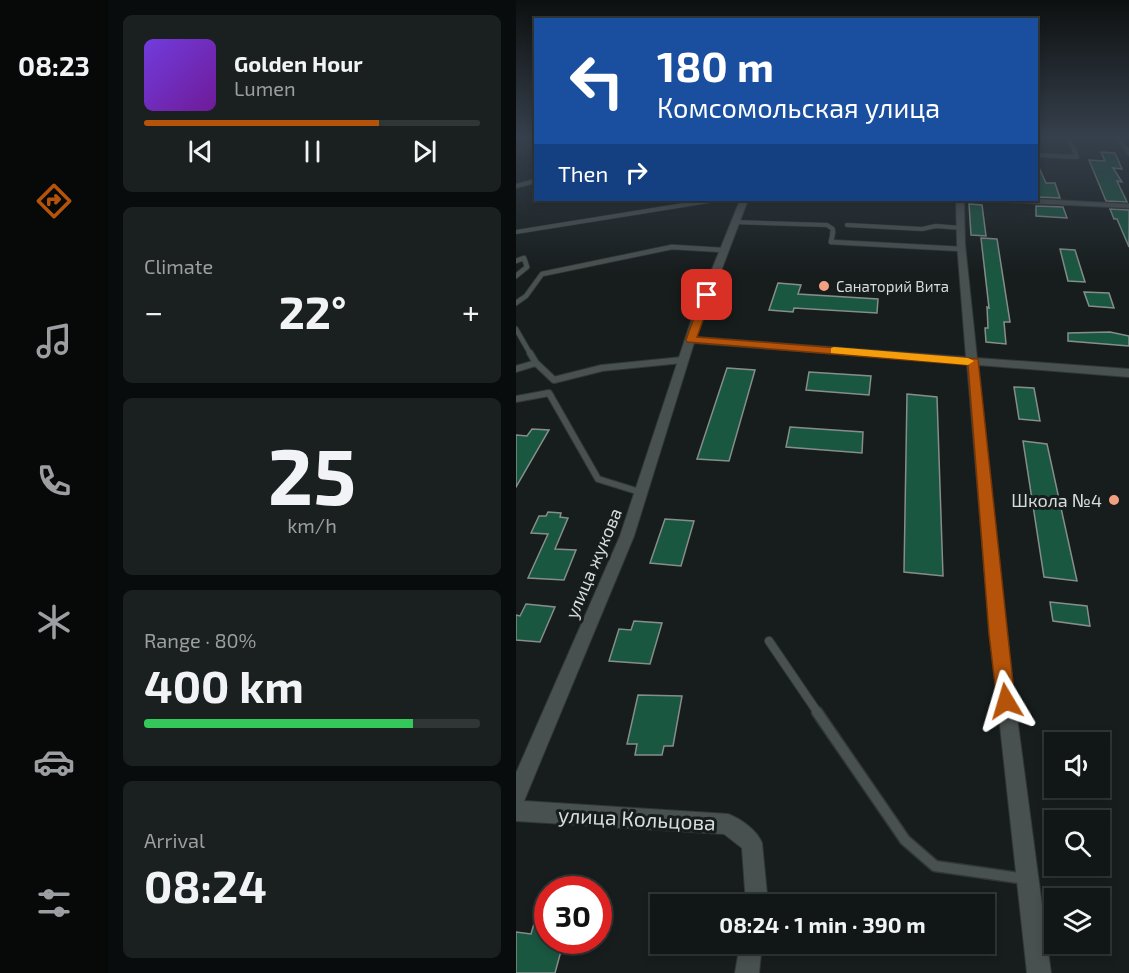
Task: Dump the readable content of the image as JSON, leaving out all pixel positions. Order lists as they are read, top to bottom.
{
  "streets": {
    "street": ["улица жукова", "улица Кольцова"]
  },
  "places": ["Санаторий Вита", "Школа №4"],
  "page": {
    "tabs": "08:23",
    "turn": ["180 m", "Комсомольская улица"],
    "song": ["Golden Hour", "Lumen"],
    "then": "Then",
    "tile": [
      "Climate",
      ["25", "km/h"],
      ["Range · 80%", "400 km"],
      ["Arrival", "08:24"]
    ],
    "heat": ["−", "22°", "+"],
    "limit": "30",
    "trip": "08:24 · 1 min · 390 m"
  }
}
